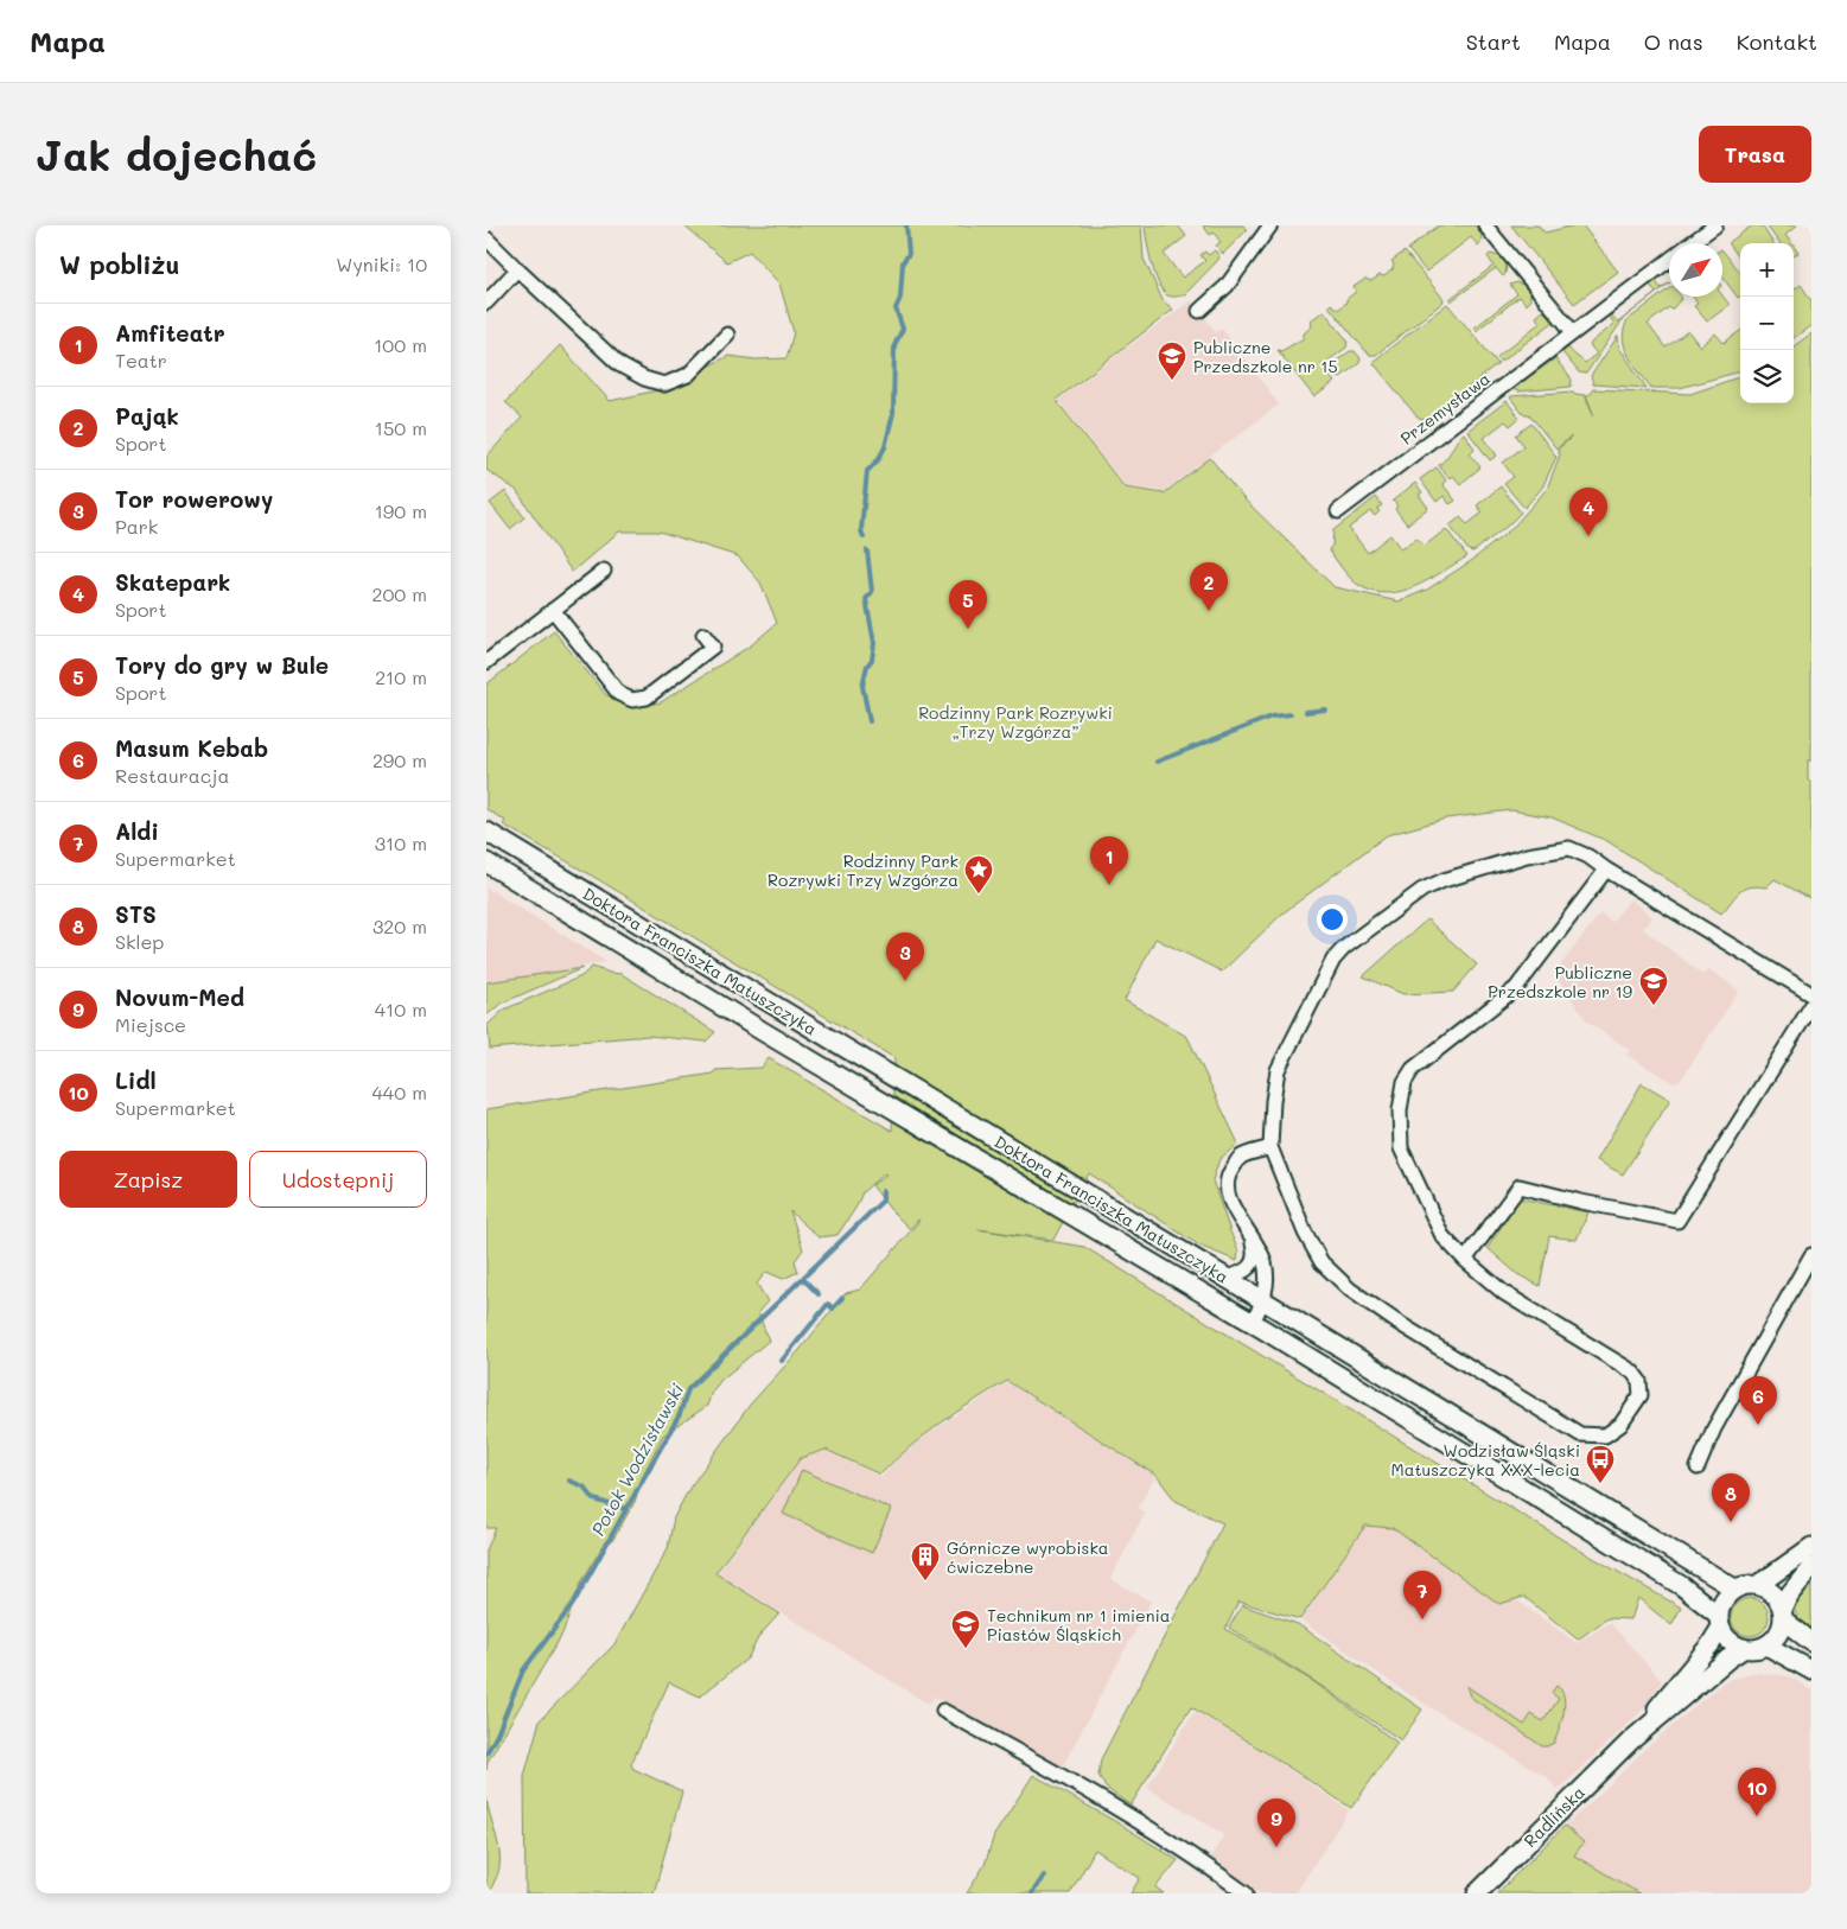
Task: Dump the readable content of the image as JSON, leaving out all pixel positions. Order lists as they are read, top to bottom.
{
  "streets": {
    "main road": ["Doktora Franciszka Matuszczyka", "Radlińska"],
    "street": ["Przemysława"]
  },
  "crossings": [
    ["Doktora Franciszka Matuszczyka", "Radlińska"]
  ],
  "water": ["Potok Wodzisławski"],
  "parks": ["Rodzinny Park Rozrywki „Trzy Wzgórza”"],
  "places": {
    "school or university": ["Publiczne Przedszkole nr 15", "Publiczne Przedszkole nr 19", "Technikum nr 1 imienia Piastów Śląskich"],
    "place": ["Rodzinny Park Rozrywki Trzy Wzgórza"],
    "bus stop": ["Wodzisław Śląski Matuszczyka XXX-lecia"],
    "building": ["Górnicze wyrobiska ćwiczebne"]
  },
  "north": "top right",
  "page": {
    "header": "Mapa",
    "nav": [
      "Start",
      "Mapa",
      "O nas",
      "Kontakt"
    ],
    "buttons": [
      "Trasa",
      ["Zapisz", "Udostępnij"]
    ],
    "title": "Jak dojechać",
    "heading": ["W pobliżu", "Wyniki: 10"],
    "map_buttons": ["+", "−"],
    "list": [
      {
        "mark": "1",
        "name": "Amfiteatr",
        "note": "Teatr",
        "value": "100 m"
      },
      {
        "mark": "2",
        "name": "Pająk",
        "note": "Sport",
        "value": "150 m"
      },
      {
        "mark": "3",
        "name": "Tor rowerowy",
        "note": "Park",
        "value": "190 m"
      },
      {
        "mark": "4",
        "name": "Skatepark",
        "note": "Sport",
        "value": "200 m"
      },
      {
        "mark": "5",
        "name": "Tory do gry w Bule",
        "note": "Sport",
        "value": "210 m"
      },
      {
        "mark": "6",
        "name": "Masum Kebab",
        "note": "Restauracja",
        "value": "290 m"
      },
      {
        "mark": "7",
        "name": "Aldi",
        "note": "Supermarket",
        "value": "310 m"
      },
      {
        "mark": "8",
        "name": "STS",
        "note": "Sklep",
        "value": "320 m"
      },
      {
        "mark": "9",
        "name": "Novum-Med",
        "note": "Miejsce",
        "value": "410 m"
      },
      {
        "mark": "10",
        "name": "Lidl",
        "note": "Supermarket",
        "value": "440 m"
      }
    ],
    "pins": [
      "4",
      "2",
      "5",
      "1",
      "3",
      "6",
      "8",
      "7",
      "10",
      "9"
    ]
  }
}
